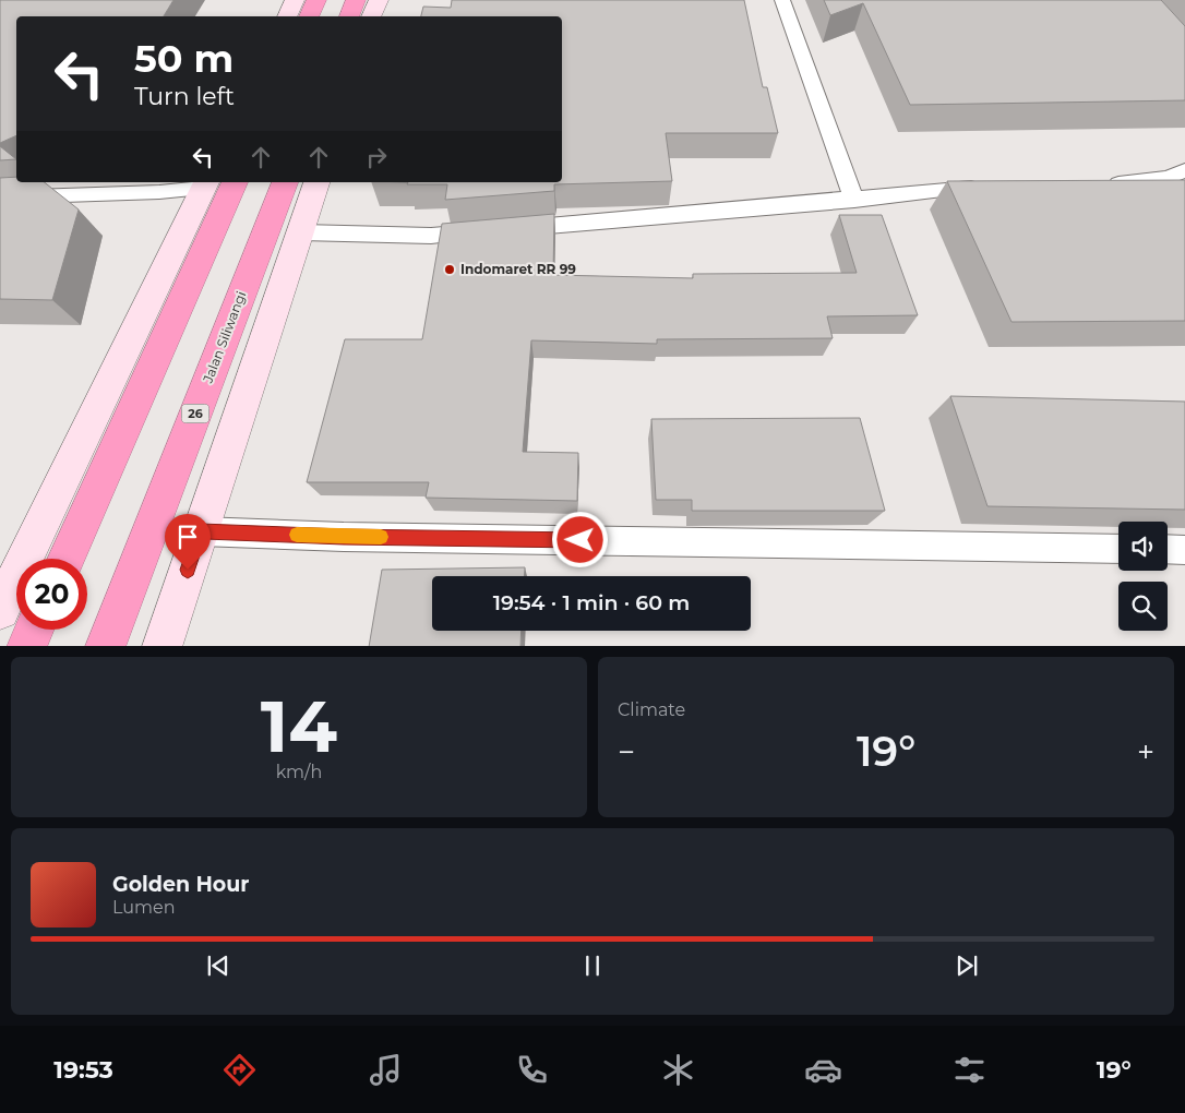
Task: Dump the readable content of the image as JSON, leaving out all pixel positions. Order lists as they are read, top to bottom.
{
  "streets": {
    "highway": ["Jalan Siliwangi", "26"]
  },
  "places": ["Indomaret RR 99"],
  "page": {
    "turn": ["50 m", "Turn left"],
    "limit": "20",
    "trip": "19:54 · 1 min · 60 m",
    "tile": [
      ["14", "km/h"],
      "Climate"
    ],
    "heat": ["−", "19°", "+"],
    "song": ["Golden Hour", "Lumen"],
    "tabs": ["19:53", "19°"]
  }
}
